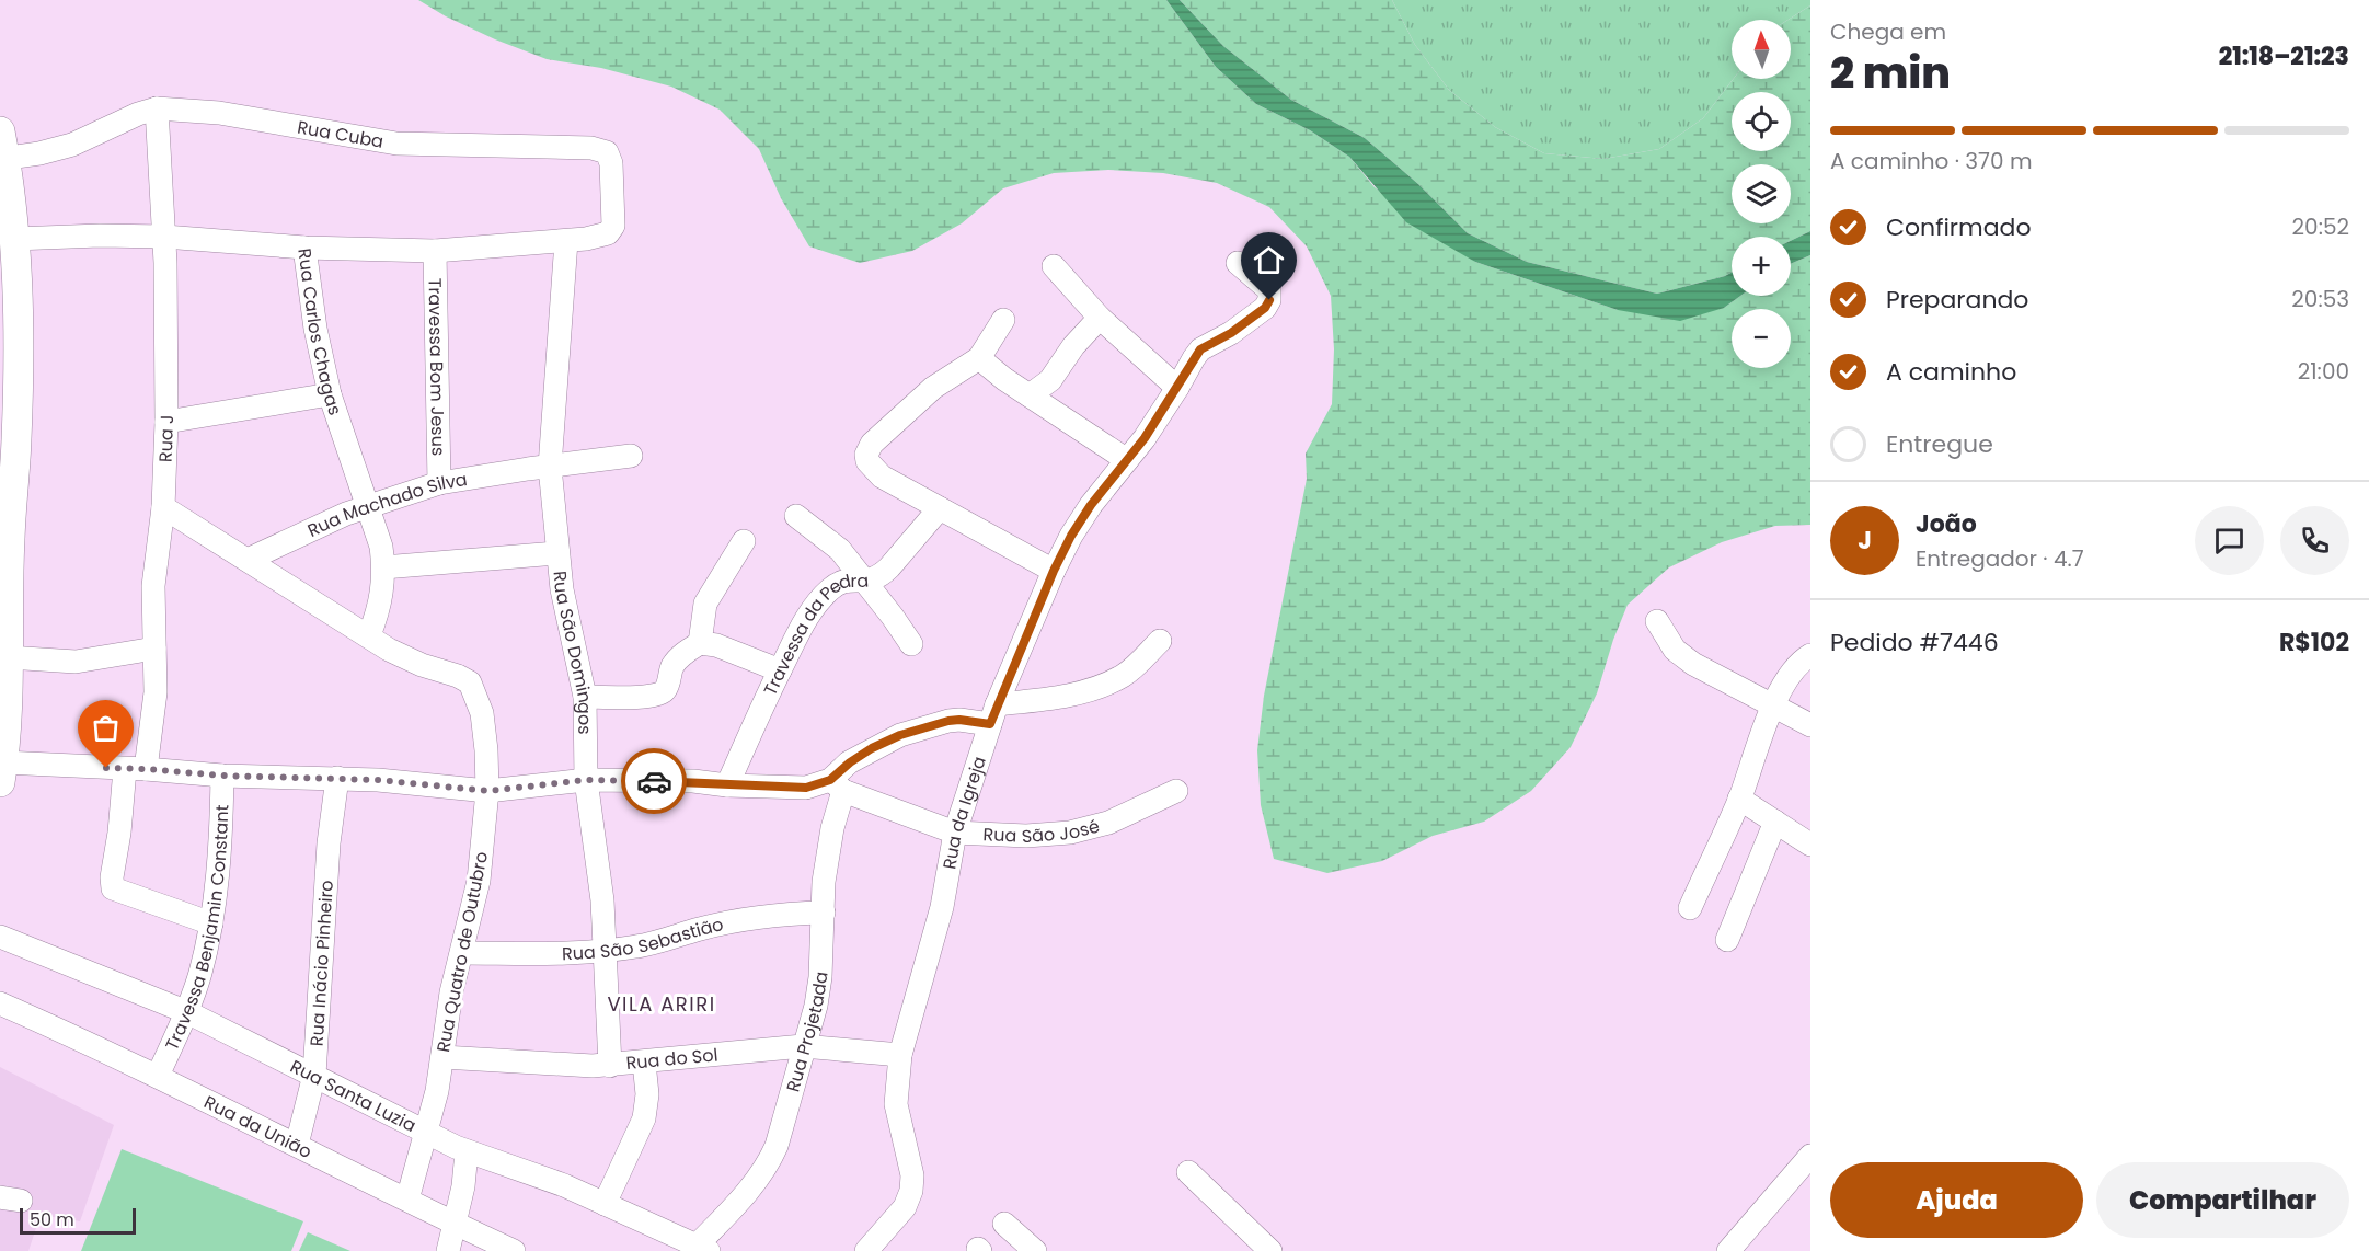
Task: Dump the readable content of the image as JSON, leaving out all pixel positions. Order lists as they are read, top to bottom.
{
  "streets": {
    "street": [
      "Rua Cuba",
      "Rua Carlos Chagas",
      "Travessa Bom Jesus",
      "Rua J",
      "Rua Machado Silva",
      "Travessa da Pedra",
      "Rua São Domingos",
      "Rua da Igreja",
      "Rua São José",
      "Travessa Benjamin Constant",
      "Rua São Sebastião",
      "Rua Quatro de Outubro",
      "Rua Inácio Pinheiro",
      "Rua Projetada",
      "Rua do Sol",
      "Rua Santa Luzia",
      "Rua da União"
    ]
  },
  "crossings": [
    ["Rua Cuba", "Rua Carlos Chagas"],
    ["Rua Cuba", "Rua J"],
    ["Rua Carlos Chagas", "Travessa Bom Jesus"],
    ["Rua Carlos Chagas", "Rua Machado Silva"],
    ["Rua Carlos Chagas", "Rua São Domingos"],
    ["Rua Carlos Chagas", "Rua Quatro de Outubro"],
    ["Travessa Bom Jesus", "Rua Machado Silva"],
    ["Rua Machado Silva", "Rua São Domingos"],
    ["Rua Machado Silva", "Rua Quatro de Outubro"],
    ["Rua São Domingos", "Rua São Sebastião"],
    ["Rua São Domingos", "Rua do Sol"],
    ["Rua da Igreja", "Rua São José"],
    ["Rua da Igreja", "Rua do Sol"],
    ["Rua São José", "Rua Projetada"],
    ["Travessa Benjamin Constant", "Rua Santa Luzia"],
    ["Travessa Benjamin Constant", "Rua da União"],
    ["Rua São Sebastião", "Rua Quatro de Outubro"],
    ["Rua São Sebastião", "Rua Projetada"],
    ["Rua Quatro de Outubro", "Rua do Sol"],
    ["Rua Quatro de Outubro", "Rua Santa Luzia"],
    ["Rua Quatro de Outubro", "Rua da União"],
    ["Rua Inácio Pinheiro", "Rua Santa Luzia"],
    ["Rua Inácio Pinheiro", "Rua da União"],
    ["Rua Projetada", "Rua do Sol"],
    ["Rua Projetada", "Rua Santa Luzia"]
  ],
  "districts": ["VILA ARIRI"],
  "scale_bar": "50 m",
  "north": "top",
  "page": {
    "heading": ["2 min", "Chega em", "21:18–21:23"],
    "panel": [
      "João",
      "Entregador · 4.7",
      "Pedido #7446",
      "R$102"
    ],
    "map_buttons": ["+", "−"],
    "bar": "A caminho · 370 m",
    "list": [
      ["Confirmado", "20:52"],
      ["Preparando", "20:53"],
      ["A caminho", "21:00"],
      "Entregue"
    ],
    "round": "J",
    "buttons": ["Ajuda", "Compartilhar"],
    "scale": "50 m"
  }
}
